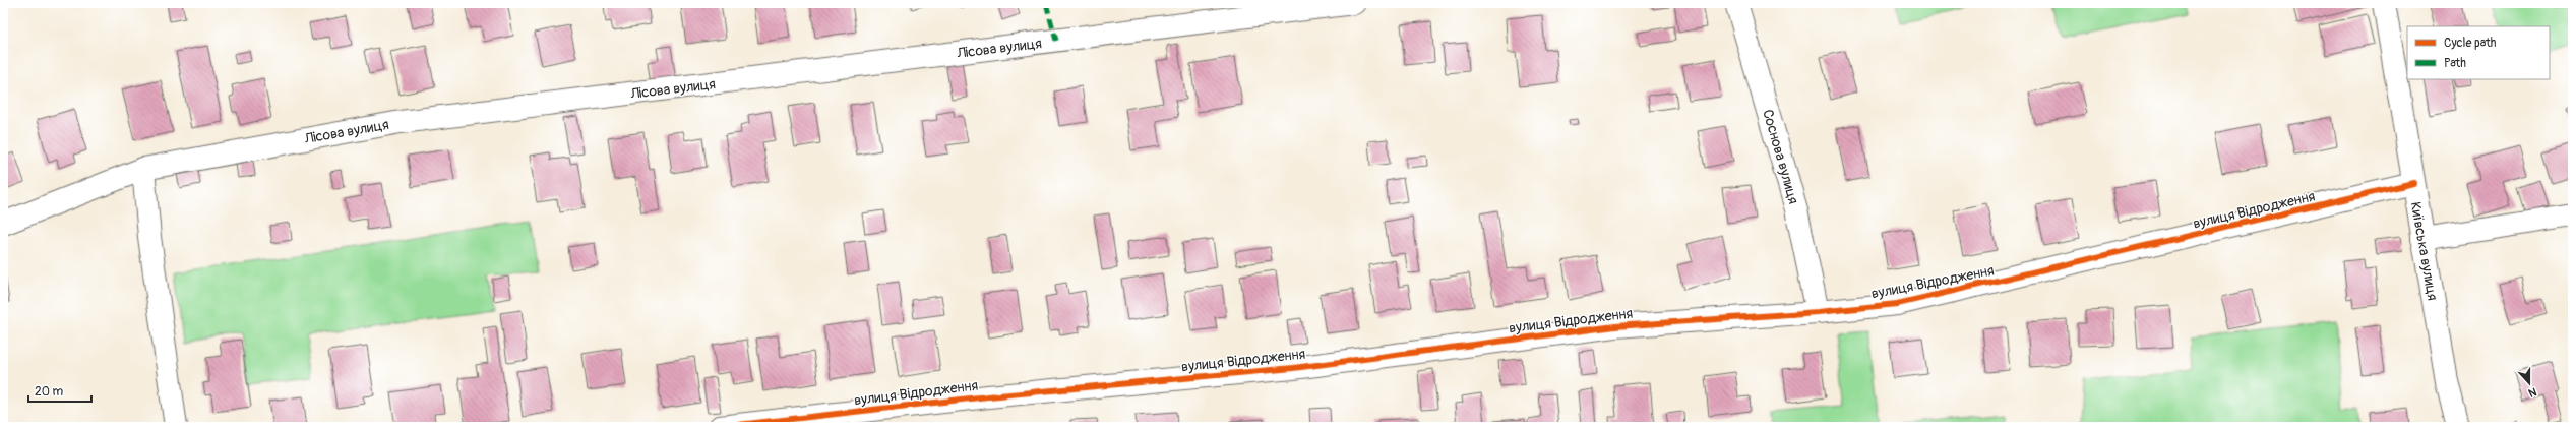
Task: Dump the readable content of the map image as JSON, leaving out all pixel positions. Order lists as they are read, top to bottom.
{
  "streets": {
    "street": [
      "Лісова вулиця",
      "Соснова вулиця",
      "вулиця Відродження",
      "Київська вулиця"
    ]
  },
  "crossings": [
    ["Соснова вулиця", "вулиця Відродження"],
    ["вулиця Відродження", "Київська вулиця"]
  ],
  "legend": ["Cycle path", "Path"],
  "scale_bar": "20 m",
  "north": "bottom"
}
